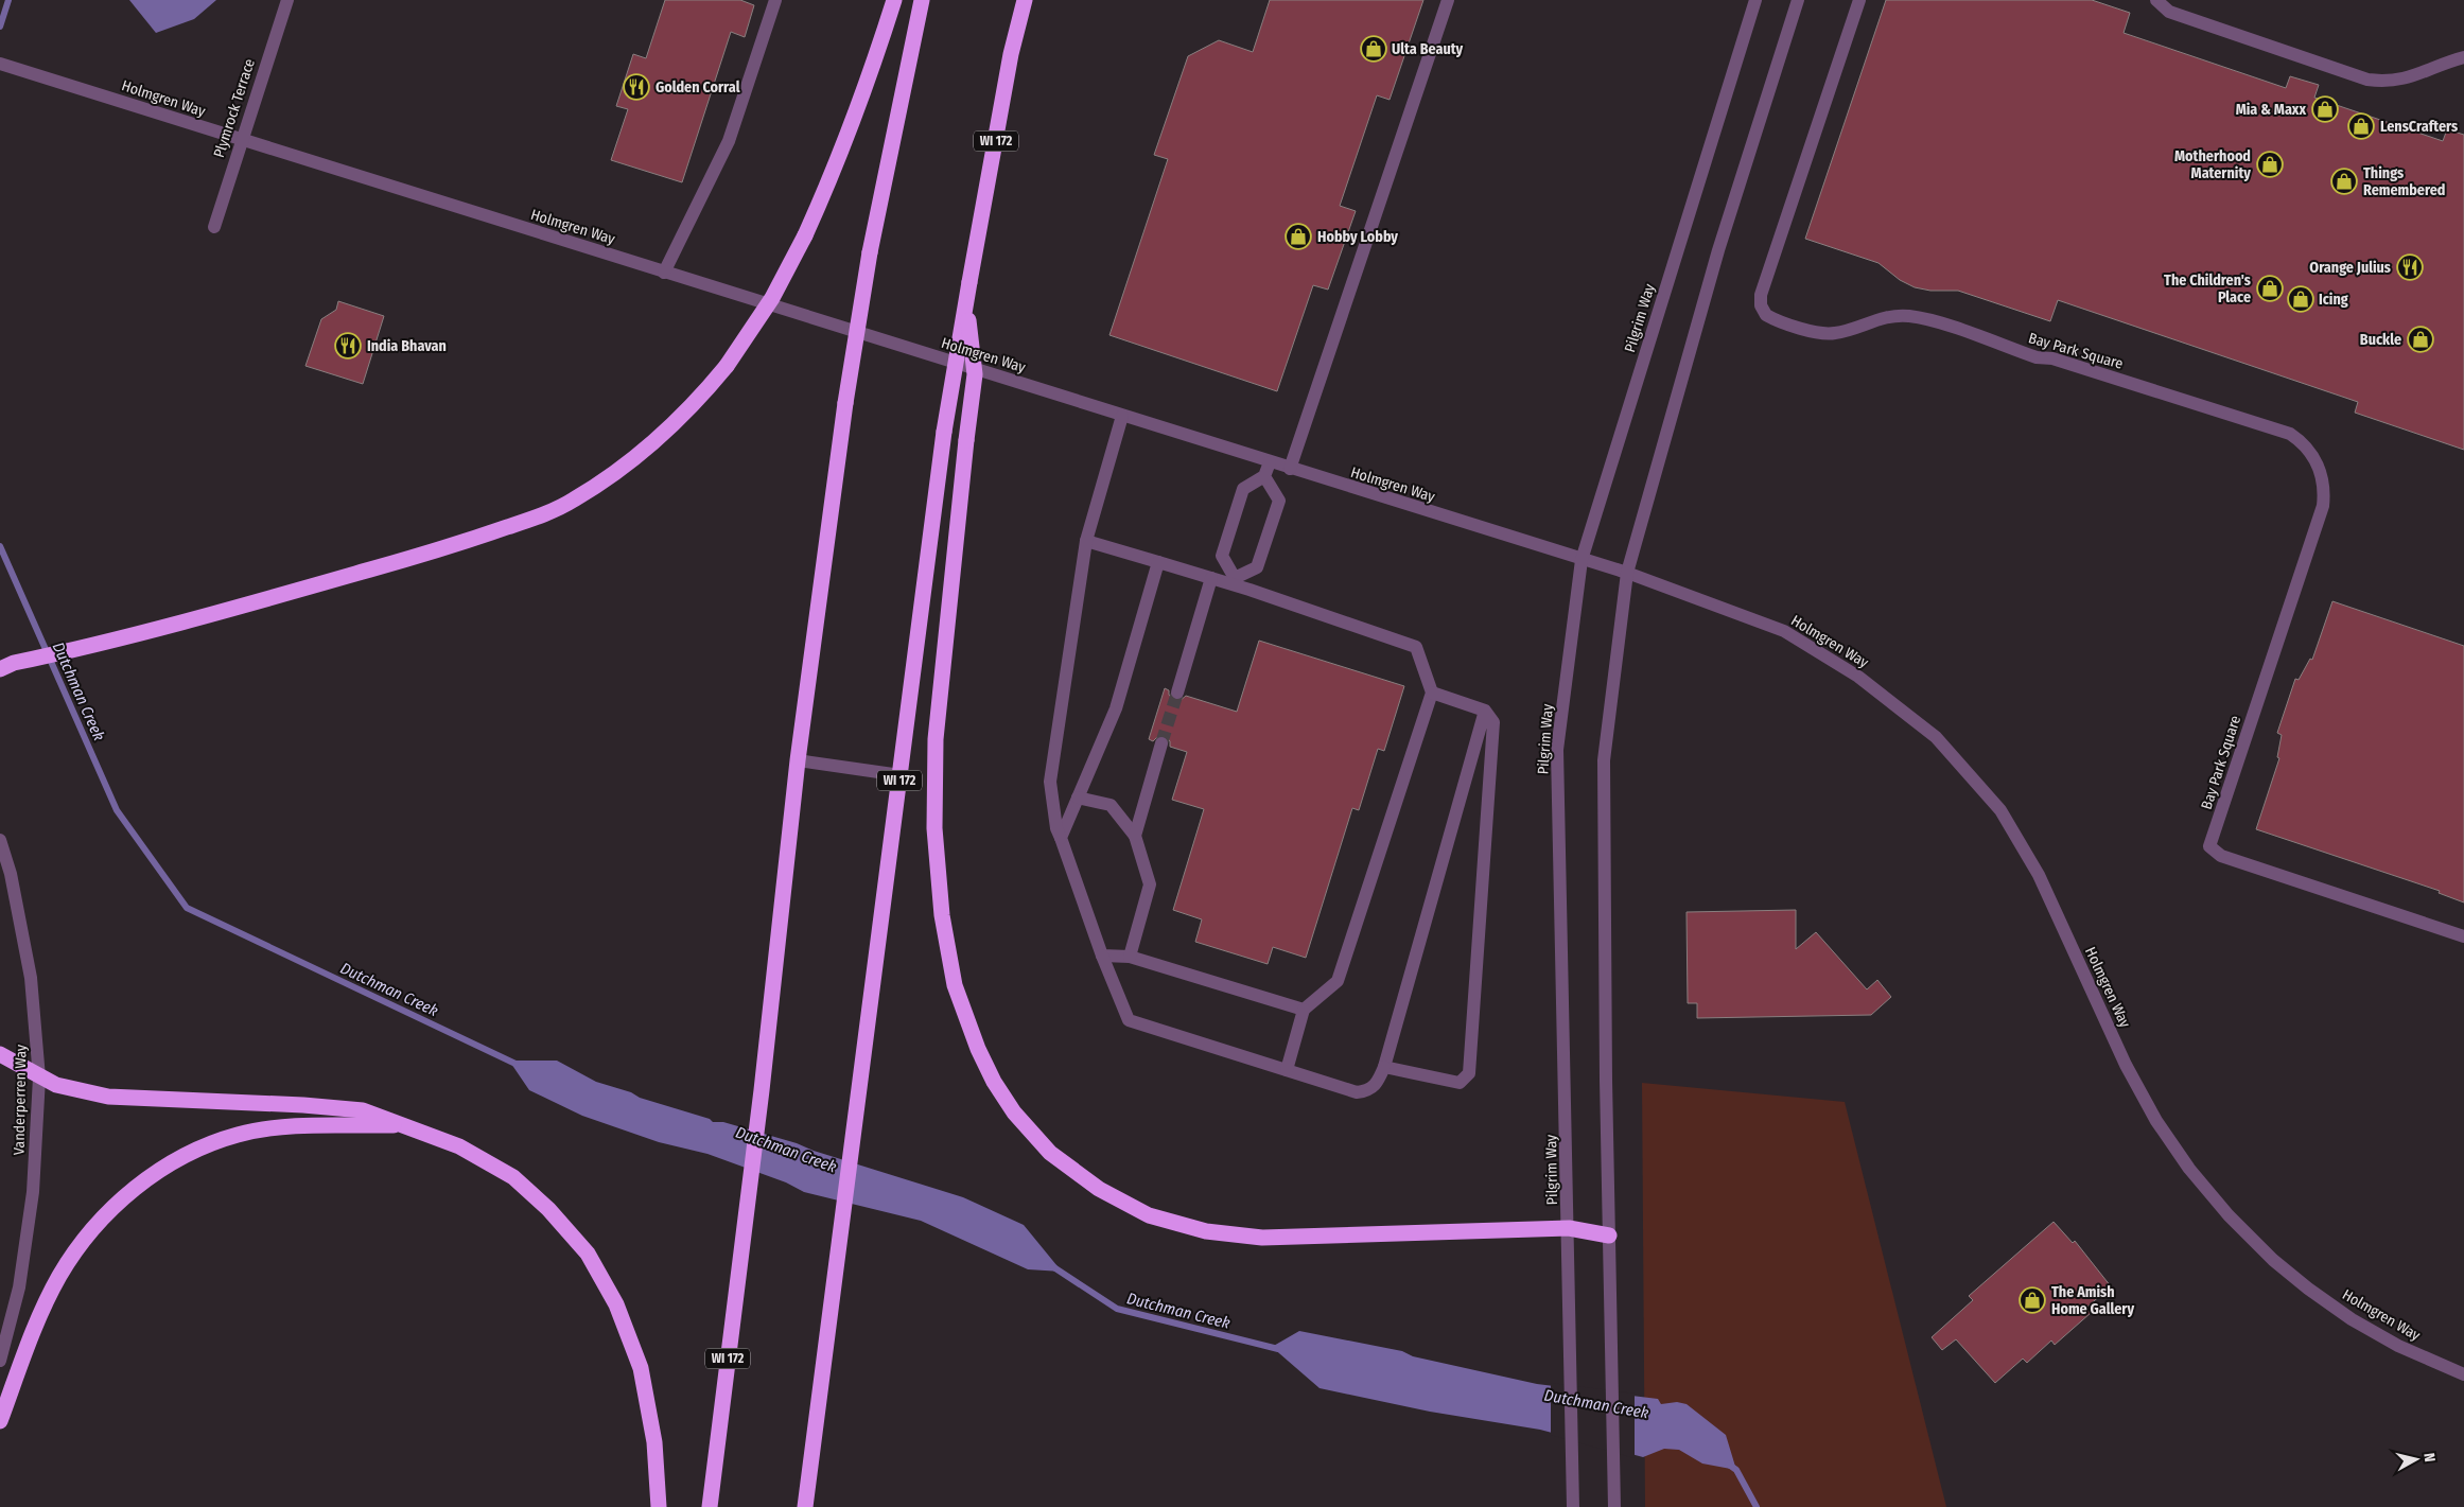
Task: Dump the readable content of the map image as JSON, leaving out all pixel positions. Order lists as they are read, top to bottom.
{
  "streets": {
    "highway": ["WI 172"],
    "street": [
      "Holmgren Way",
      "Plymrock Terrace",
      "Pilgrim Way",
      "Bay Park Square",
      "Vanderperren Way"
    ]
  },
  "crossings": [
    ["Holmgren Way", "Plymrock Terrace"],
    ["Holmgren Way", "Pilgrim Way"]
  ],
  "water": ["Dutchman Creek"],
  "places": {
    "shop": [
      "Ulta Beauty",
      "Mia & Maxx",
      "LensCrafters",
      "Motherhood Maternity",
      "Things Remembered",
      "Hobby Lobby",
      "The Children's Place",
      "Icing",
      "Buckle",
      "The Amish Home Gallery"
    ],
    "restaurant": ["Golden Corral", "Orange Julius", "India Bhavan"]
  },
  "north": "right"
}
